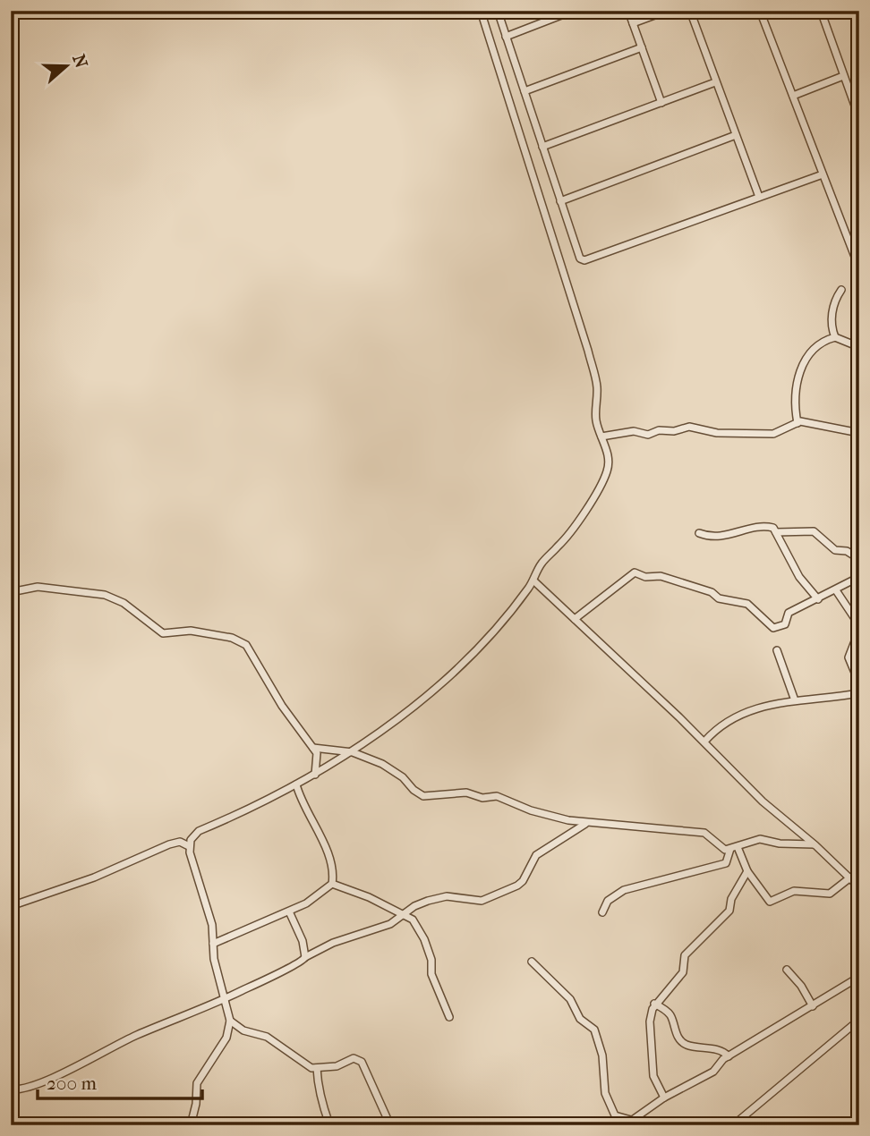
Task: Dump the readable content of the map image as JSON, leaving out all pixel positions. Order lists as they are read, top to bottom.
{
  "scale_bar": "200 m",
  "north": "right"
}
